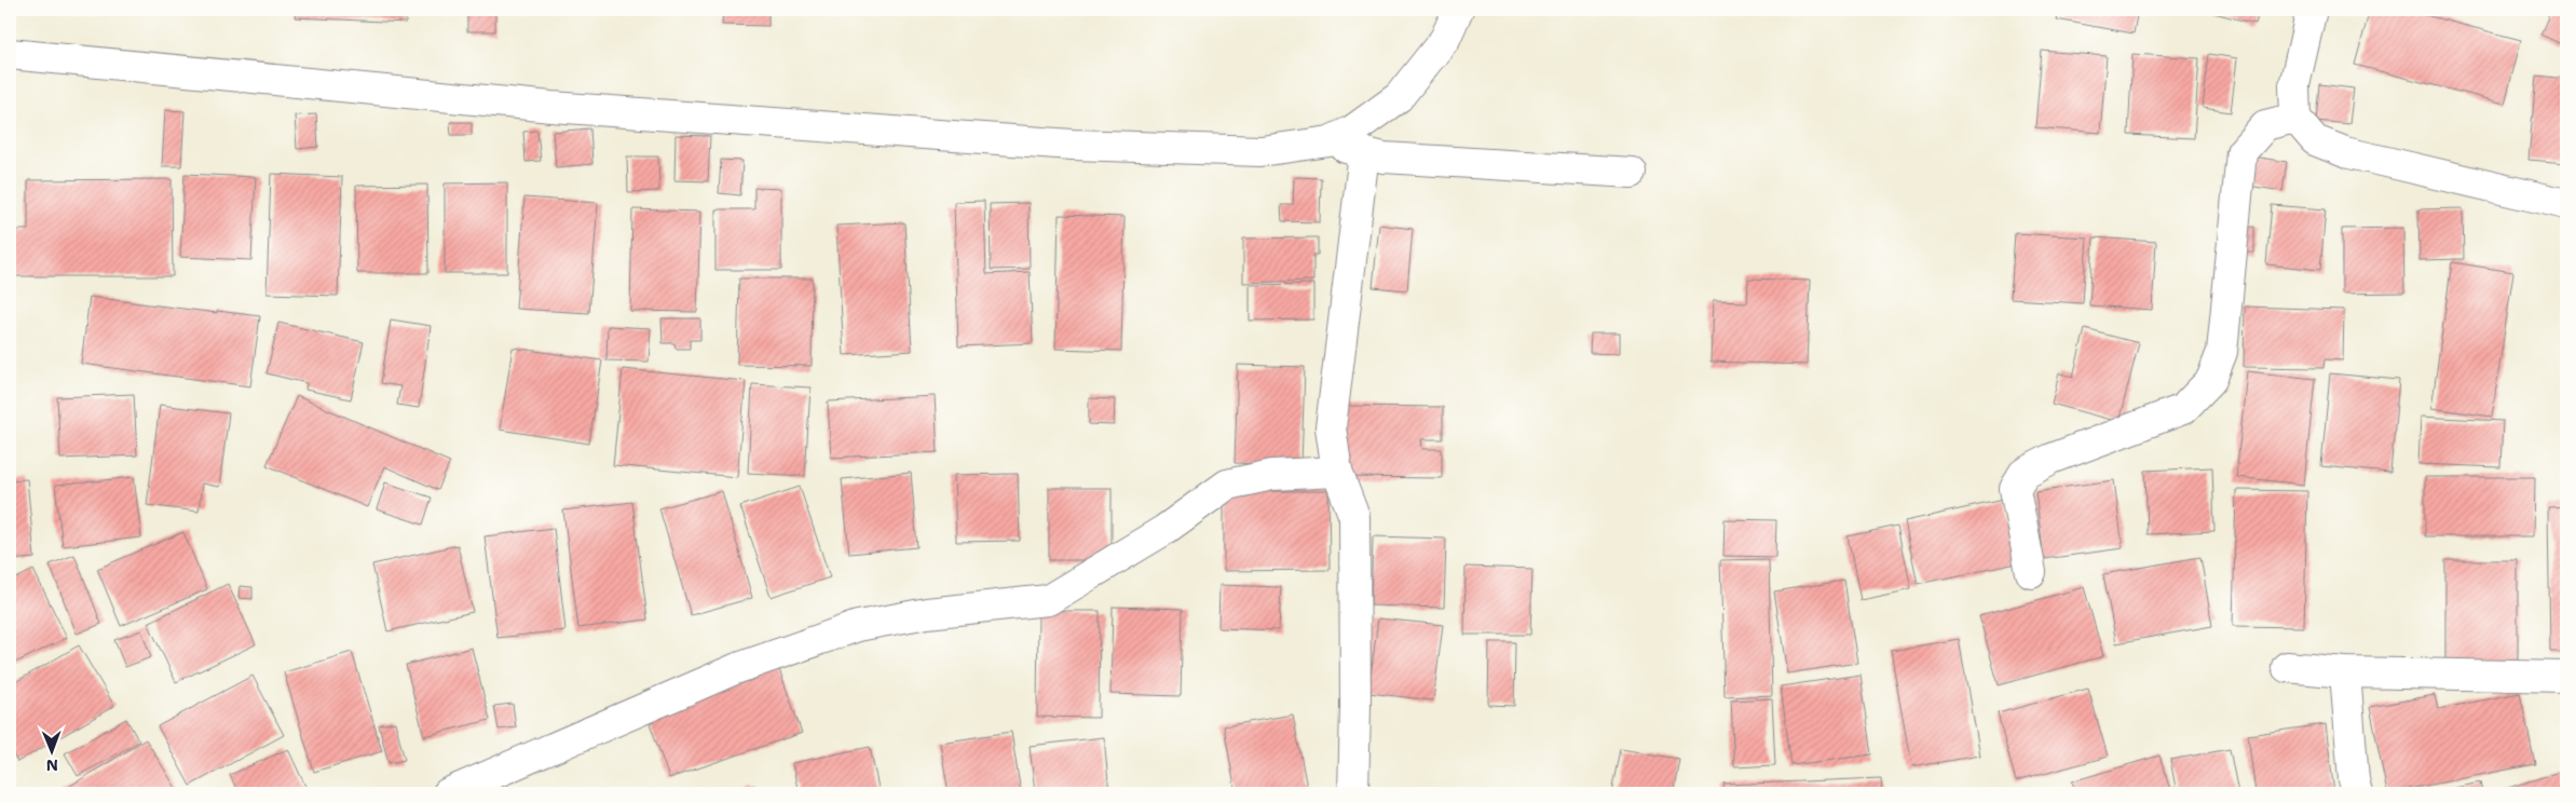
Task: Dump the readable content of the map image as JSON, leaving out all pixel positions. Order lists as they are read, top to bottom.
{
  "north": "bottom"
}
